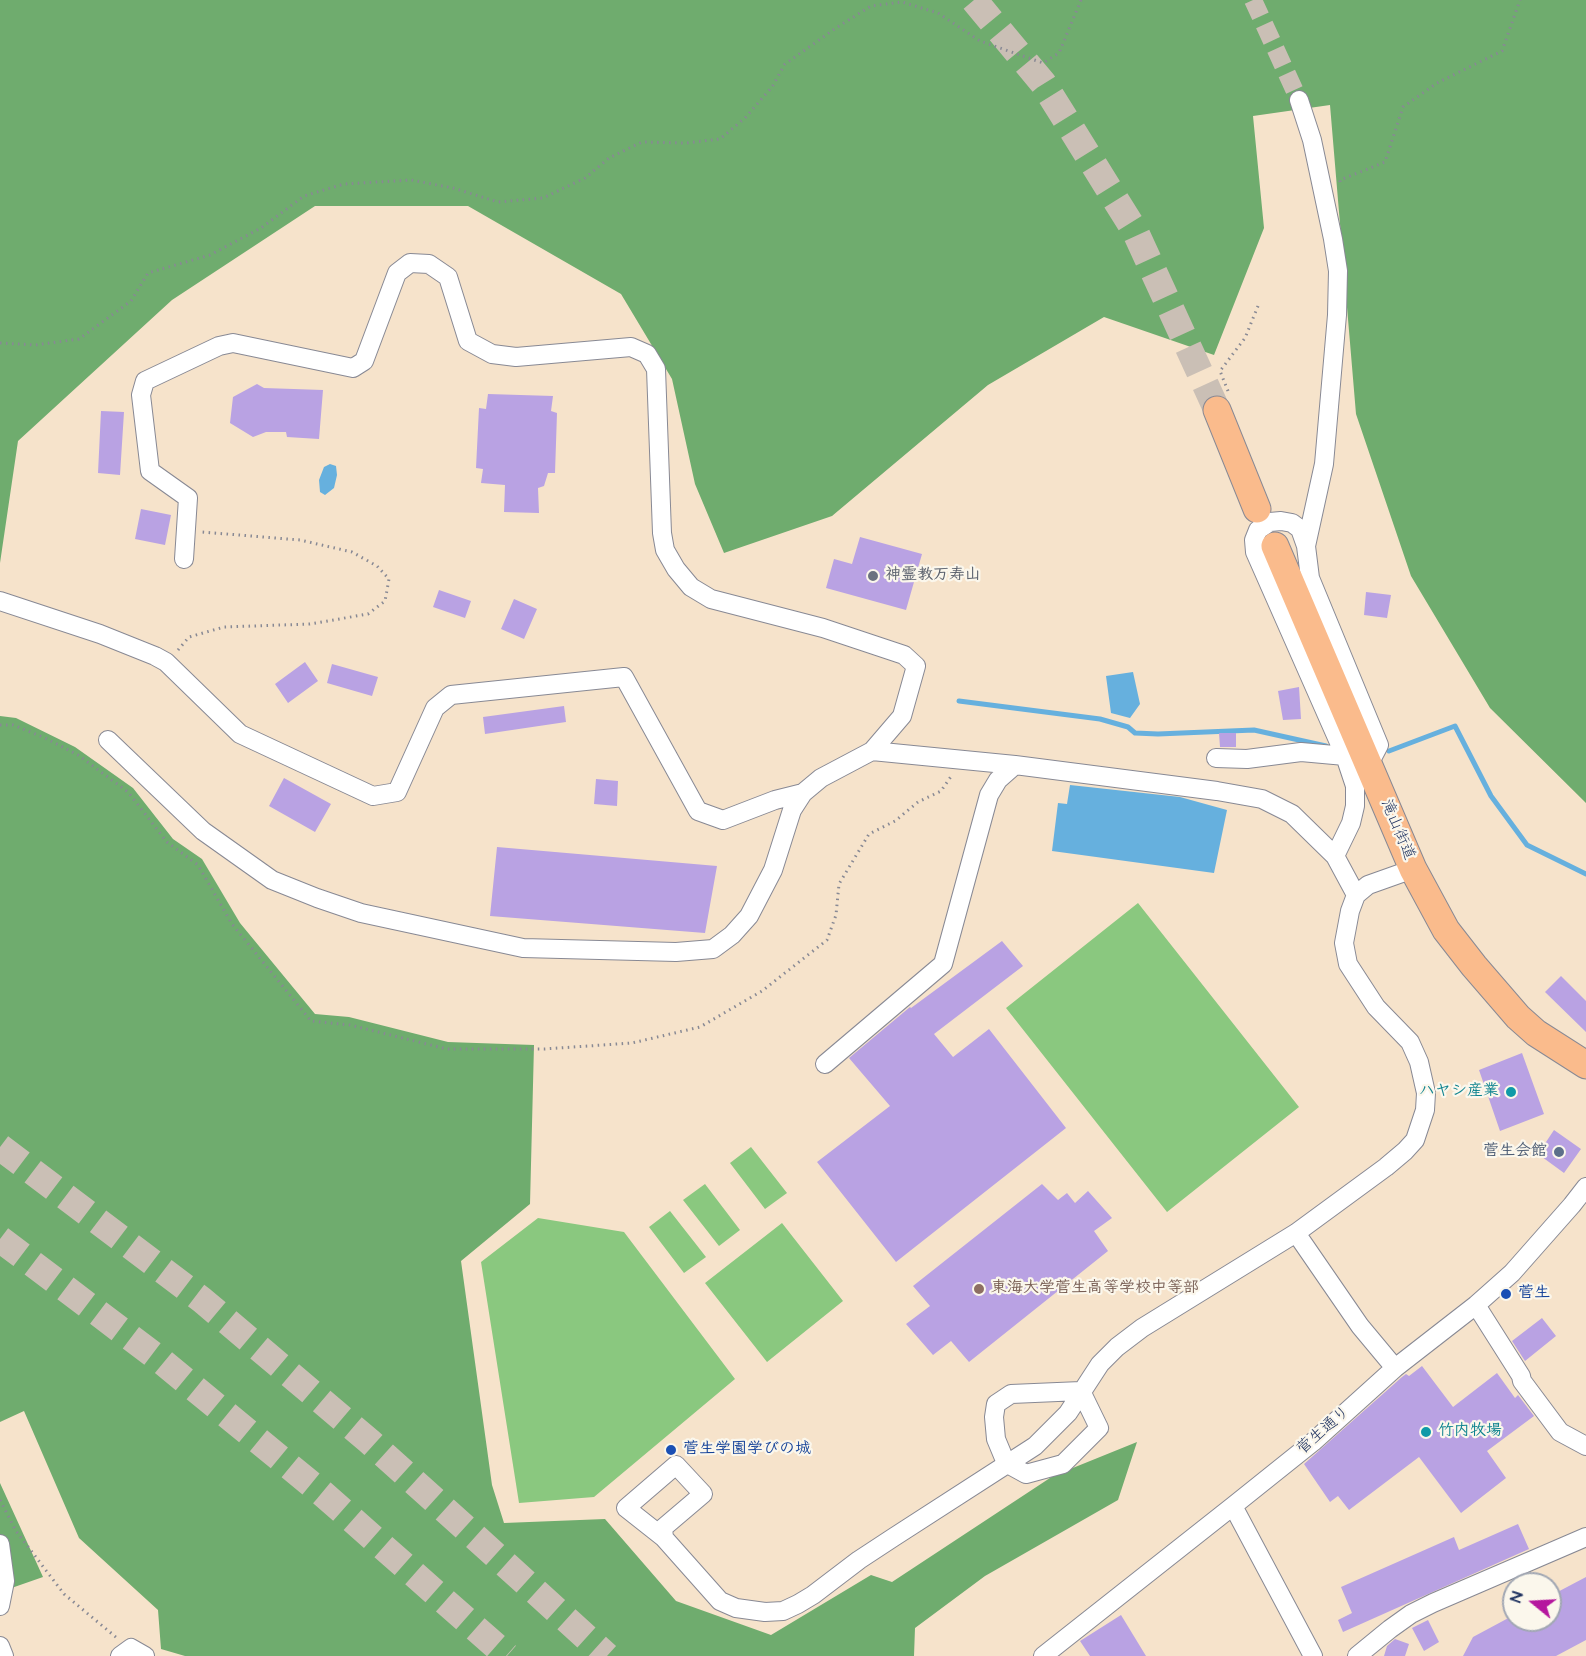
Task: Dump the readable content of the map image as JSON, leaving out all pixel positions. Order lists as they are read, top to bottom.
{
  "streets": {
    "highway": ["滝山街道"],
    "street": ["菅生通り"]
  },
  "places": [
    "神霊教万寿山",
    "ハヤシ産業",
    "菅生会館",
    "東海大学菅生高等学校中等部",
    "菅生",
    "竹内牧場",
    "菅生学園学びの城"
  ],
  "north": "left"
}
